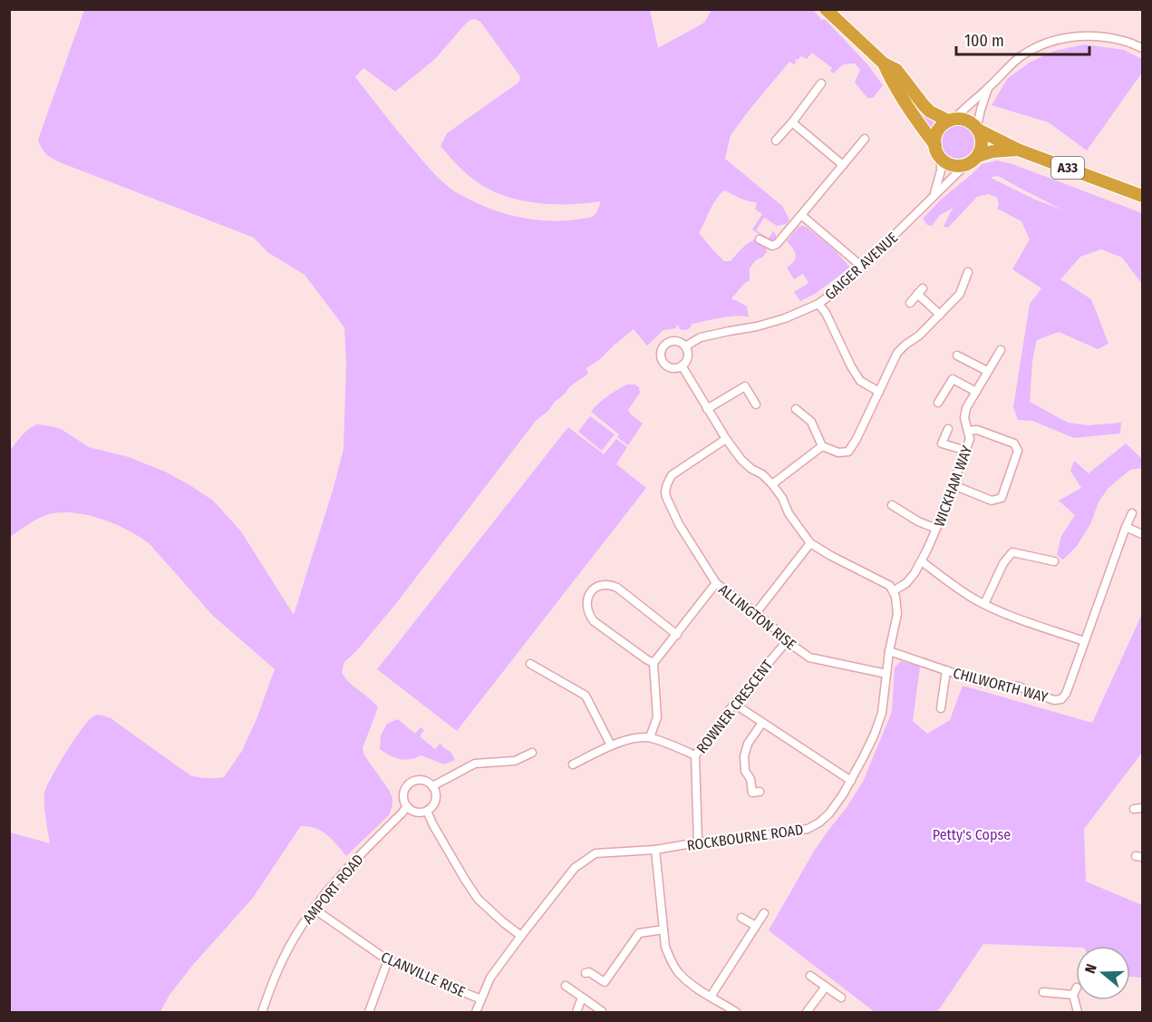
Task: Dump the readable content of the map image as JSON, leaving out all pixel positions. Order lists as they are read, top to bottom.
{
  "streets": {
    "highway": ["A33"],
    "street": [
      "GAIGER AVENUE",
      "WICKHAM WAY",
      "ALLINGTON RISE",
      "CHILWORTH WAY",
      "ROWNER CRESCENT",
      "ROCKBOURNE ROAD",
      "AMPORT ROAD",
      "CLANVILLE RISE"
    ]
  },
  "crossings": [
    ["A33", "GAIGER AVENUE"],
    ["WICKHAM WAY", "ROCKBOURNE ROAD"],
    ["ALLINGTON RISE", "ROWNER CRESCENT"],
    ["ALLINGTON RISE", "ROCKBOURNE ROAD"],
    ["CHILWORTH WAY", "ROCKBOURNE ROAD"],
    ["ROWNER CRESCENT", "ROCKBOURNE ROAD"],
    ["ROCKBOURNE ROAD", "CLANVILLE RISE"],
    ["AMPORT ROAD", "CLANVILLE RISE"]
  ],
  "parks": ["Petty's Copse"],
  "scale_bar": "100 m",
  "north": "left"
}
